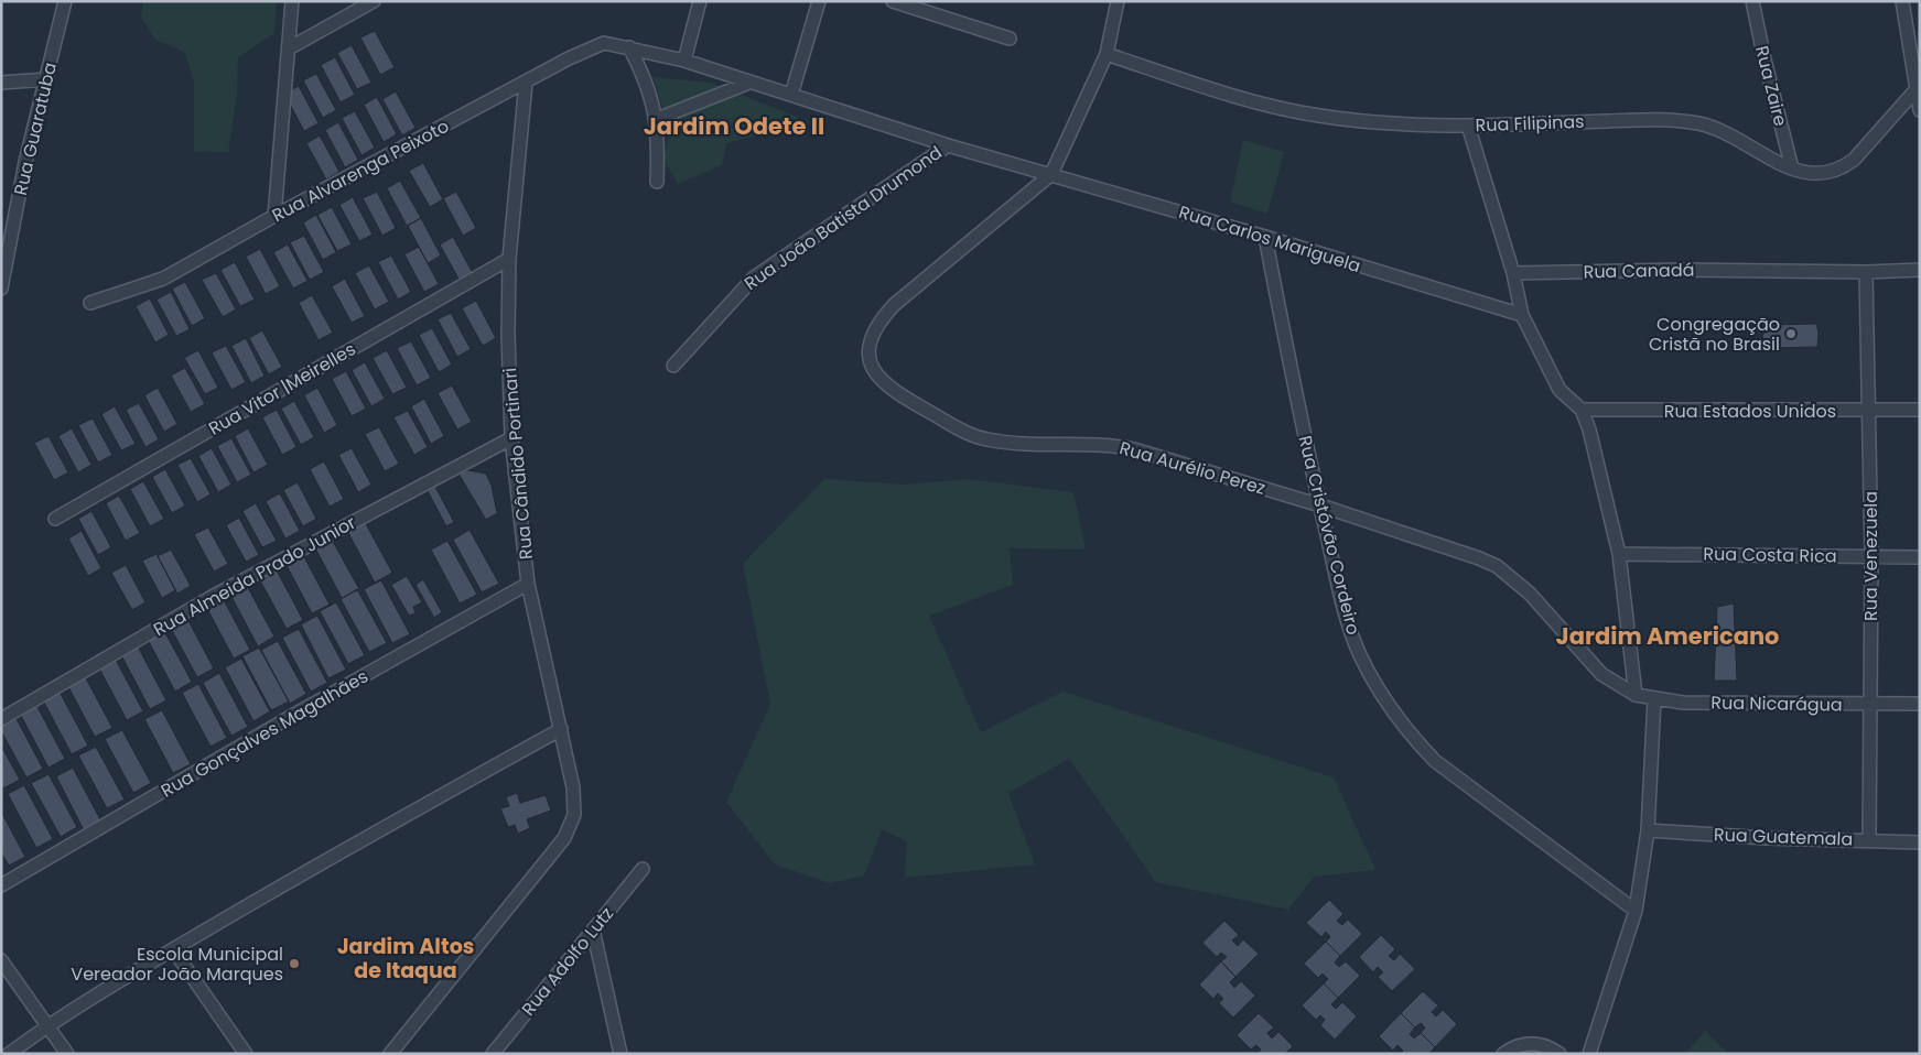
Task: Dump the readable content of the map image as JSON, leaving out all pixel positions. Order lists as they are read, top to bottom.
{
  "streets": {
    "street": [
      "Rua Zaire",
      "Rua Filipinas",
      "Rua Guaratuba",
      "Rua Alvarenga Peixoto",
      "Rua João Batista Drumond",
      "Rua Carlos Mariguela",
      "Rua Canadá",
      "Rua Vitor |Meirelles",
      "Rua Estados Unidos",
      "Rua Cândido Portinari",
      "Rua Aurélio Perez",
      "Rua Cristóvão Cordeiro",
      "Rua Costa Rica",
      "Rua Venezuela",
      "Rua Almeida Prado Junior",
      "Rua Nicarágua",
      "Rua Gonçalves Magalhães",
      "Rua Guatemala",
      "Rua Adolfo Lutz"
    ]
  },
  "crossings": [
    ["Rua Zaire", "Rua Filipinas"],
    ["Rua Filipinas", "Rua Aurélio Perez"],
    ["Rua Alvarenga Peixoto", "Rua Carlos Mariguela"],
    ["Rua Alvarenga Peixoto", "Rua Cândido Portinari"],
    ["Rua João Batista Drumond", "Rua Carlos Mariguela"],
    ["Rua Carlos Mariguela", "Rua Aurélio Perez"],
    ["Rua Carlos Mariguela", "Rua Cristóvão Cordeiro"],
    ["Rua Canadá", "Rua Venezuela"],
    ["Rua Vitor |Meirelles", "Rua Cândido Portinari"],
    ["Rua Estados Unidos", "Rua Venezuela"],
    ["Rua Cândido Portinari", "Rua Almeida Prado Junior"],
    ["Rua Cândido Portinari", "Rua Gonçalves Magalhães"],
    ["Rua Aurélio Perez", "Rua Cristóvão Cordeiro"],
    ["Rua Aurélio Perez", "Rua Nicarágua"],
    ["Rua Costa Rica", "Rua Venezuela"],
    ["Rua Venezuela", "Rua Nicarágua"],
    ["Rua Venezuela", "Rua Guatemala"]
  ],
  "districts": ["Jardim Odete II", "Jardim Americano", "Jardim Altos de Itaqua"],
  "places": ["Congregação Cristã no Brasil", "Escola Municipal Vereador João Marques"]
}
